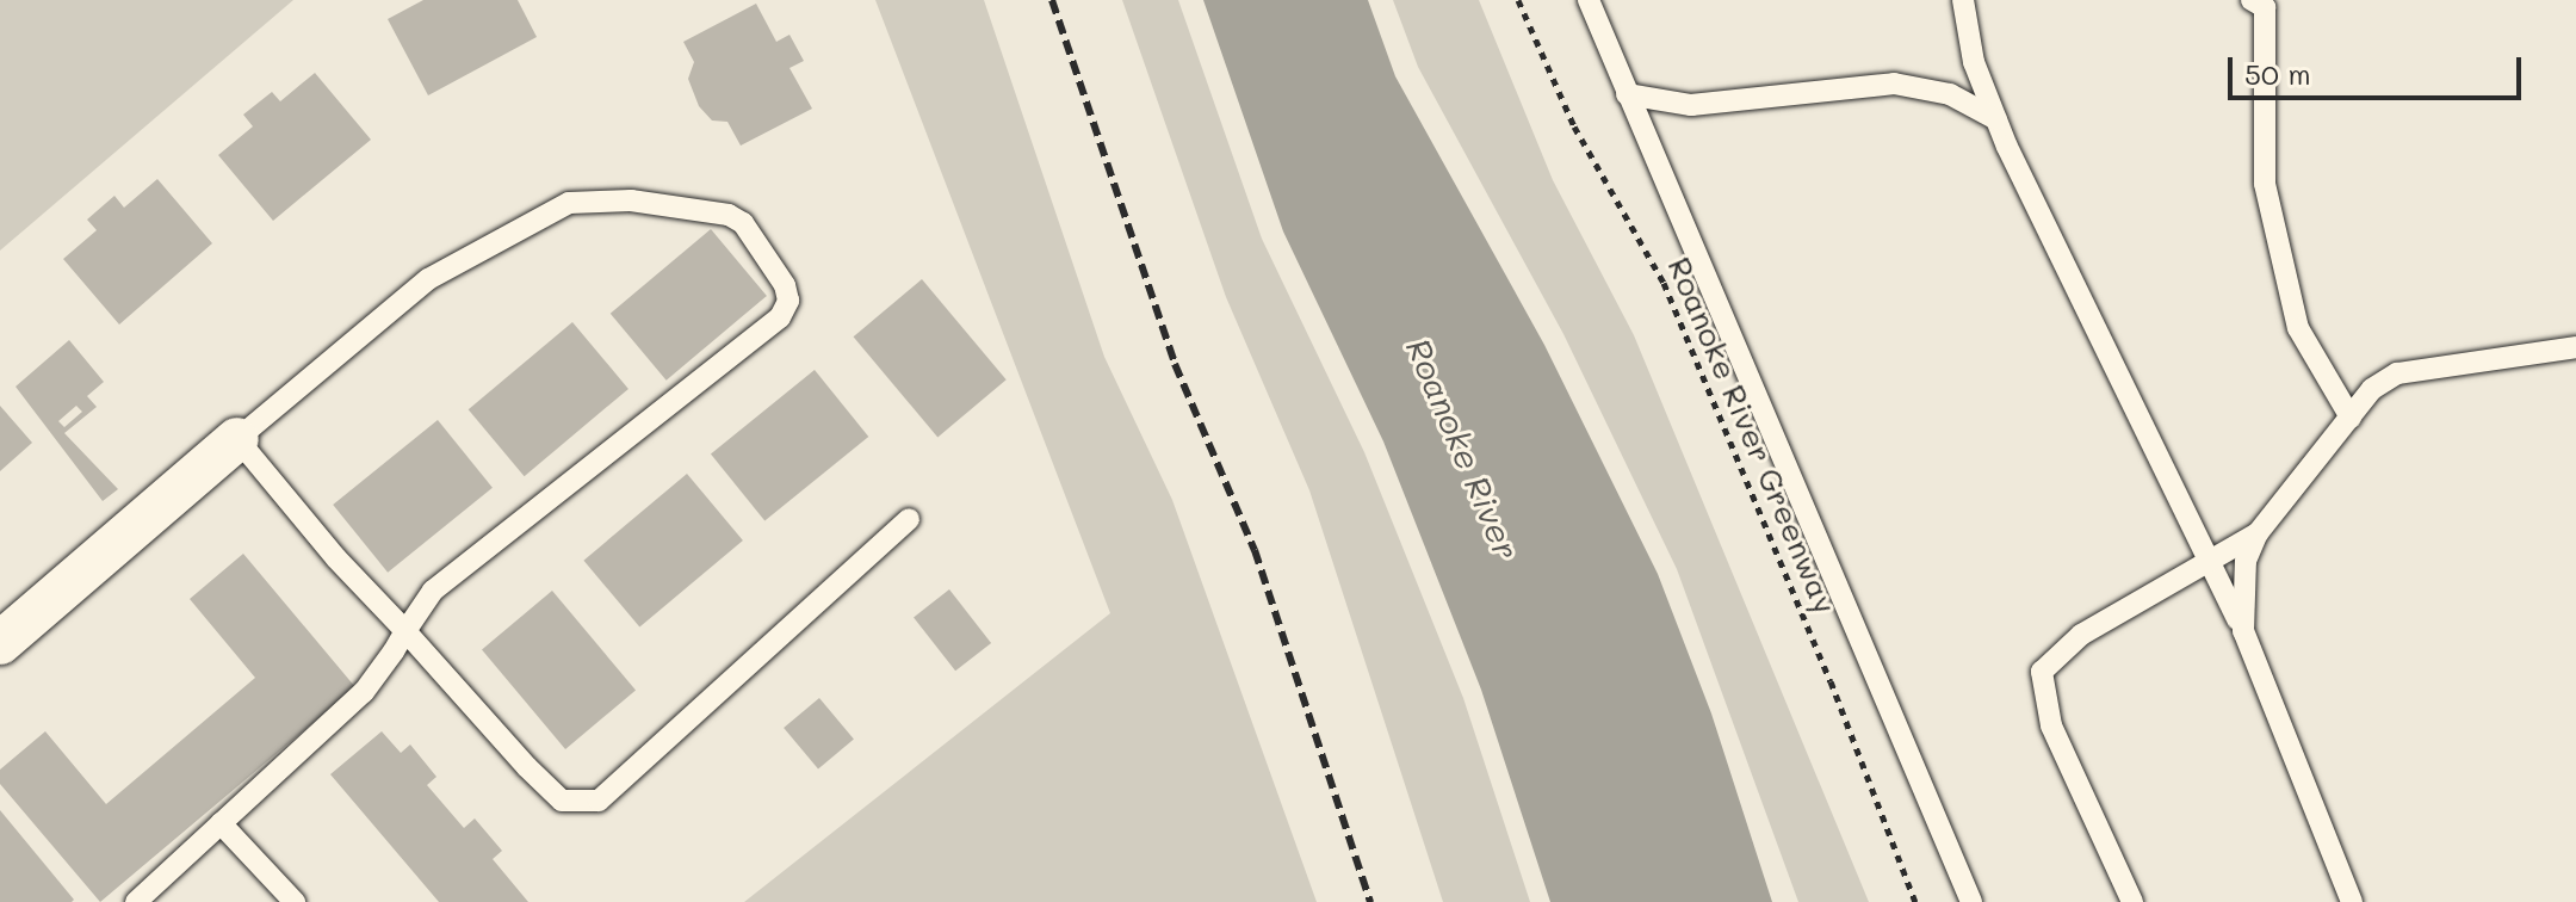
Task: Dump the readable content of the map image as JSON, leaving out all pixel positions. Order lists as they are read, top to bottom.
{
  "streets": {
    "path": ["Roanoke River Greenway"]
  },
  "water": ["Roanoke River"],
  "scale_bar": "50 m"
}
